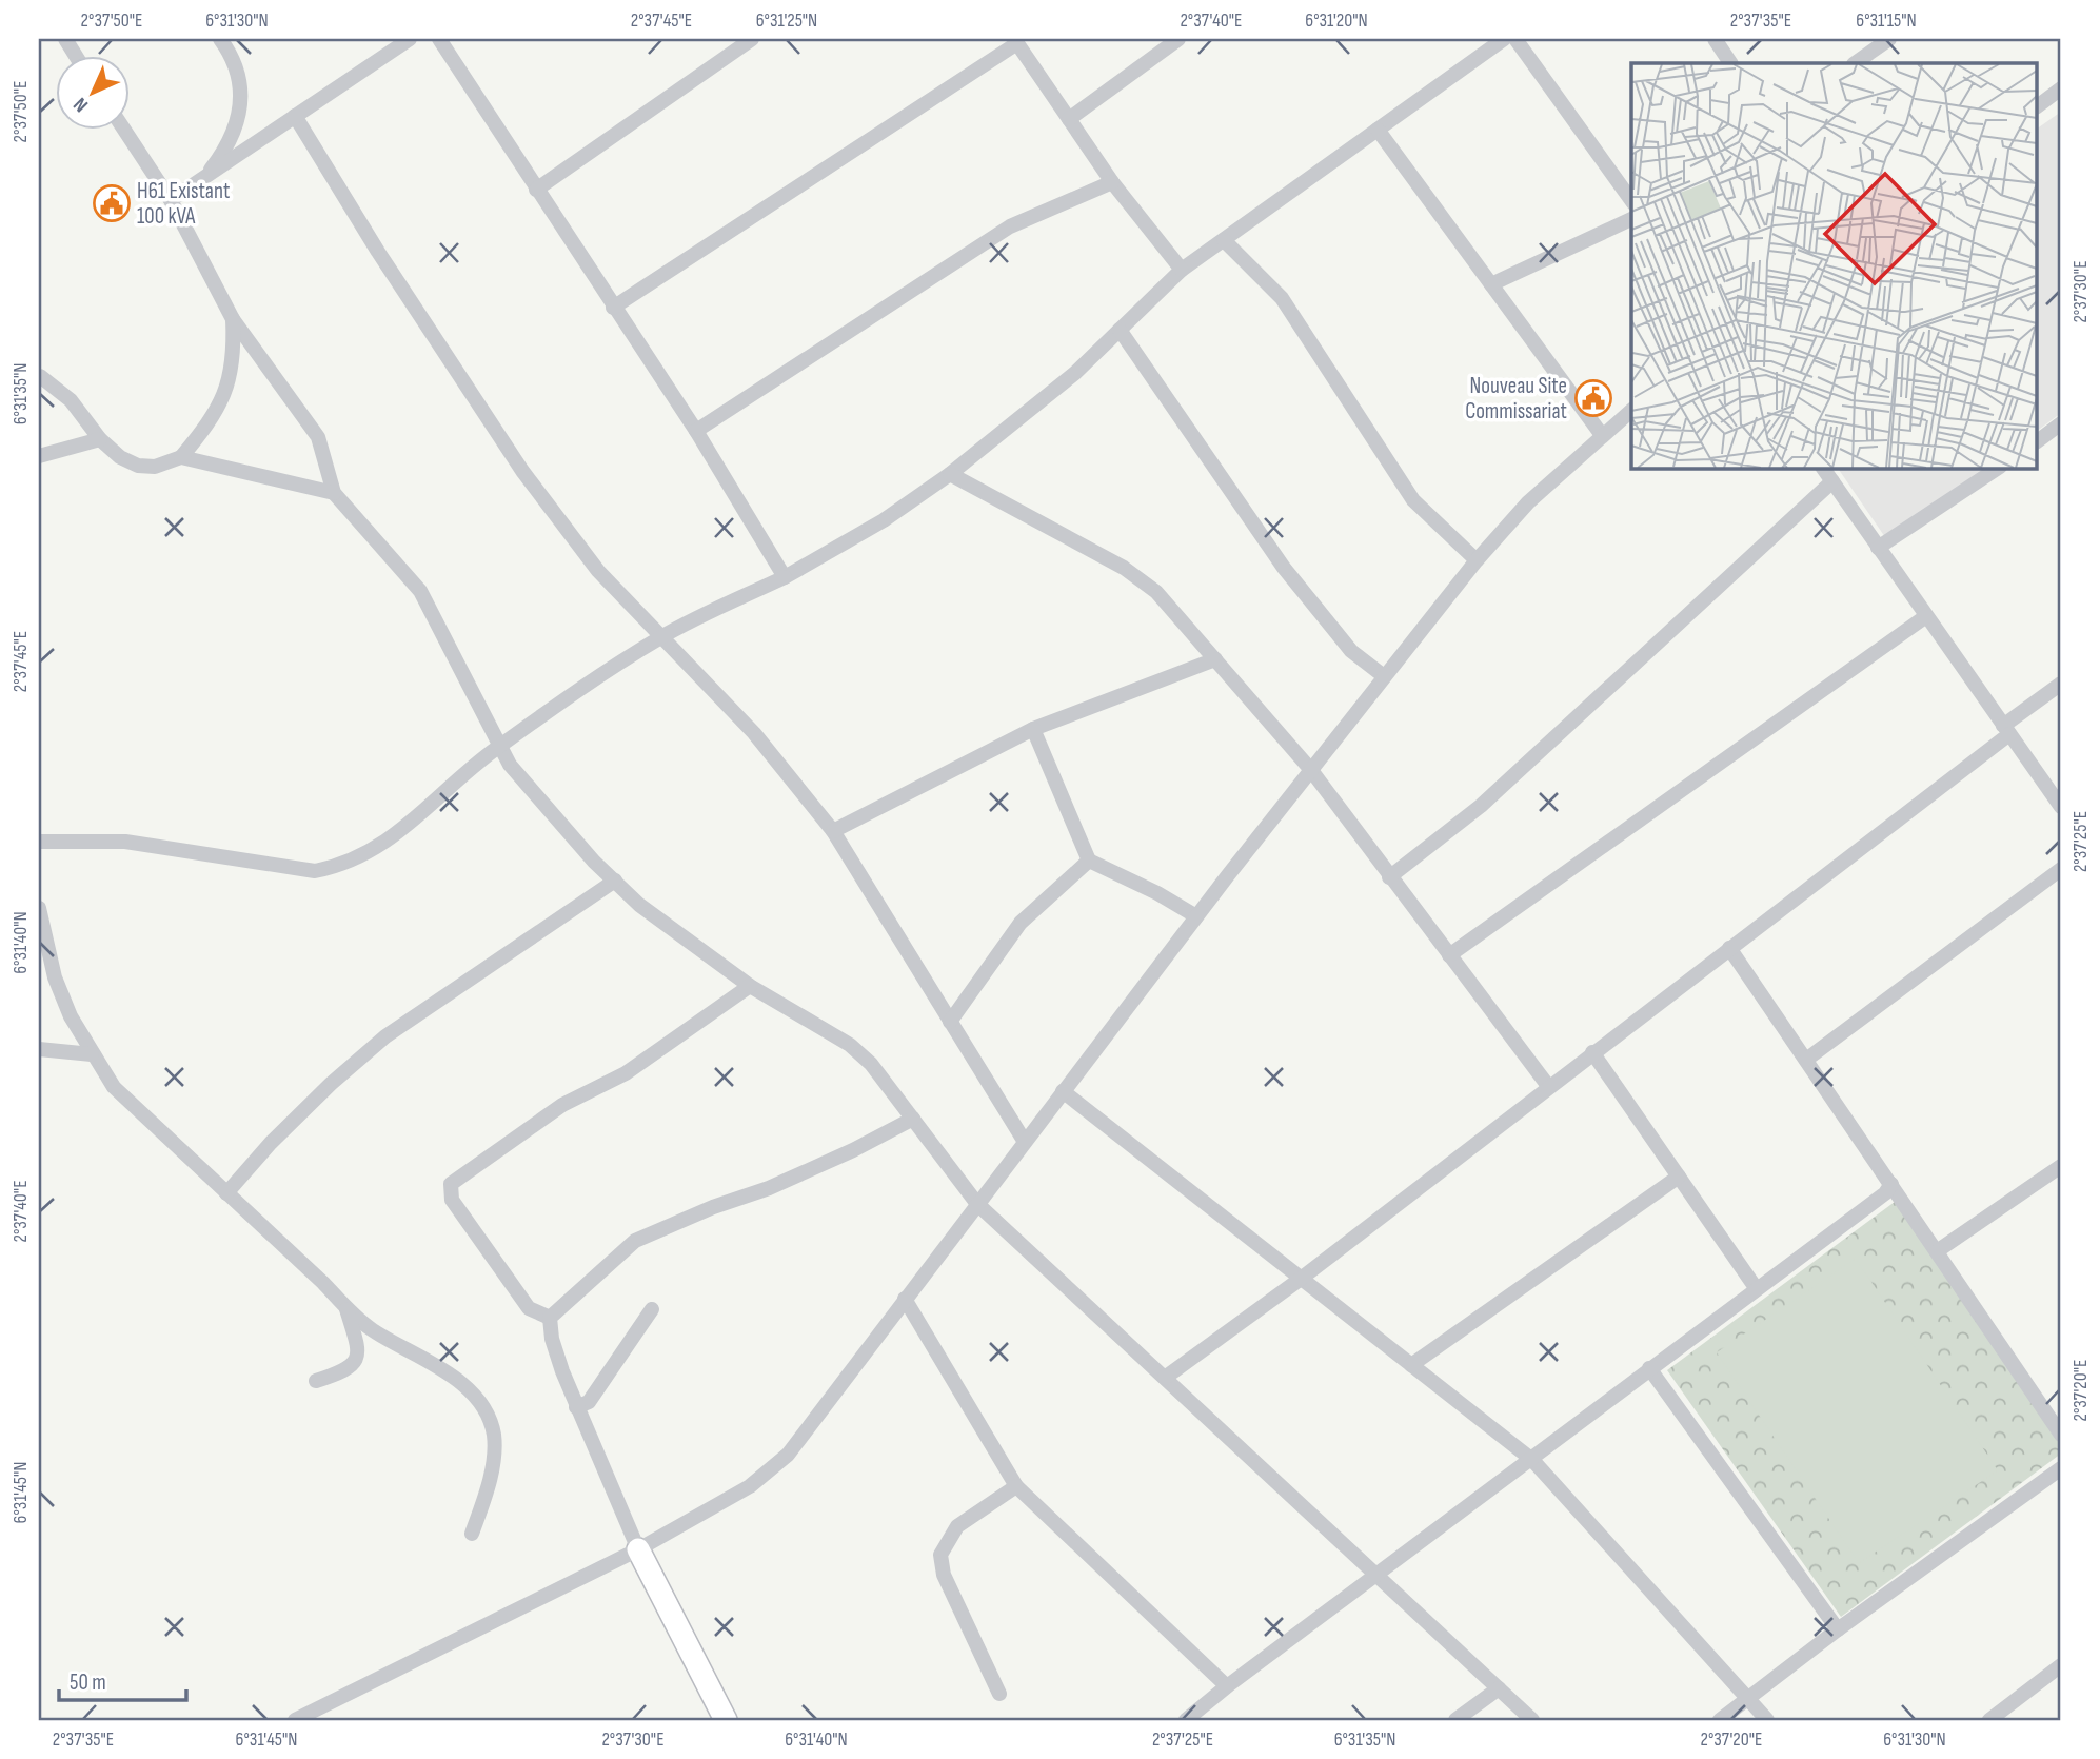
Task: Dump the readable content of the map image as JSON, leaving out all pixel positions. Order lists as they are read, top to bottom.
{
  "places": {
    "public building": ["H61 Existant 100 kVA", "Nouveau Site Commissariat"]
  },
  "scale_bar": "50 m",
  "north": "bottom left",
  "coordinates": [
    "2°37'50\"E",
    "6°31'30\"N",
    "2°37'45\"E",
    "6°31'25\"N",
    "2°37'40\"E",
    "6°31'20\"N",
    "2°37'35\"E",
    "6°31'15\"N",
    "2°37'30\"E",
    "6°31'35\"N",
    "2°37'25\"E",
    "6°31'40\"N",
    "2°37'20\"E",
    "6°31'45\"N"
  ]
}
